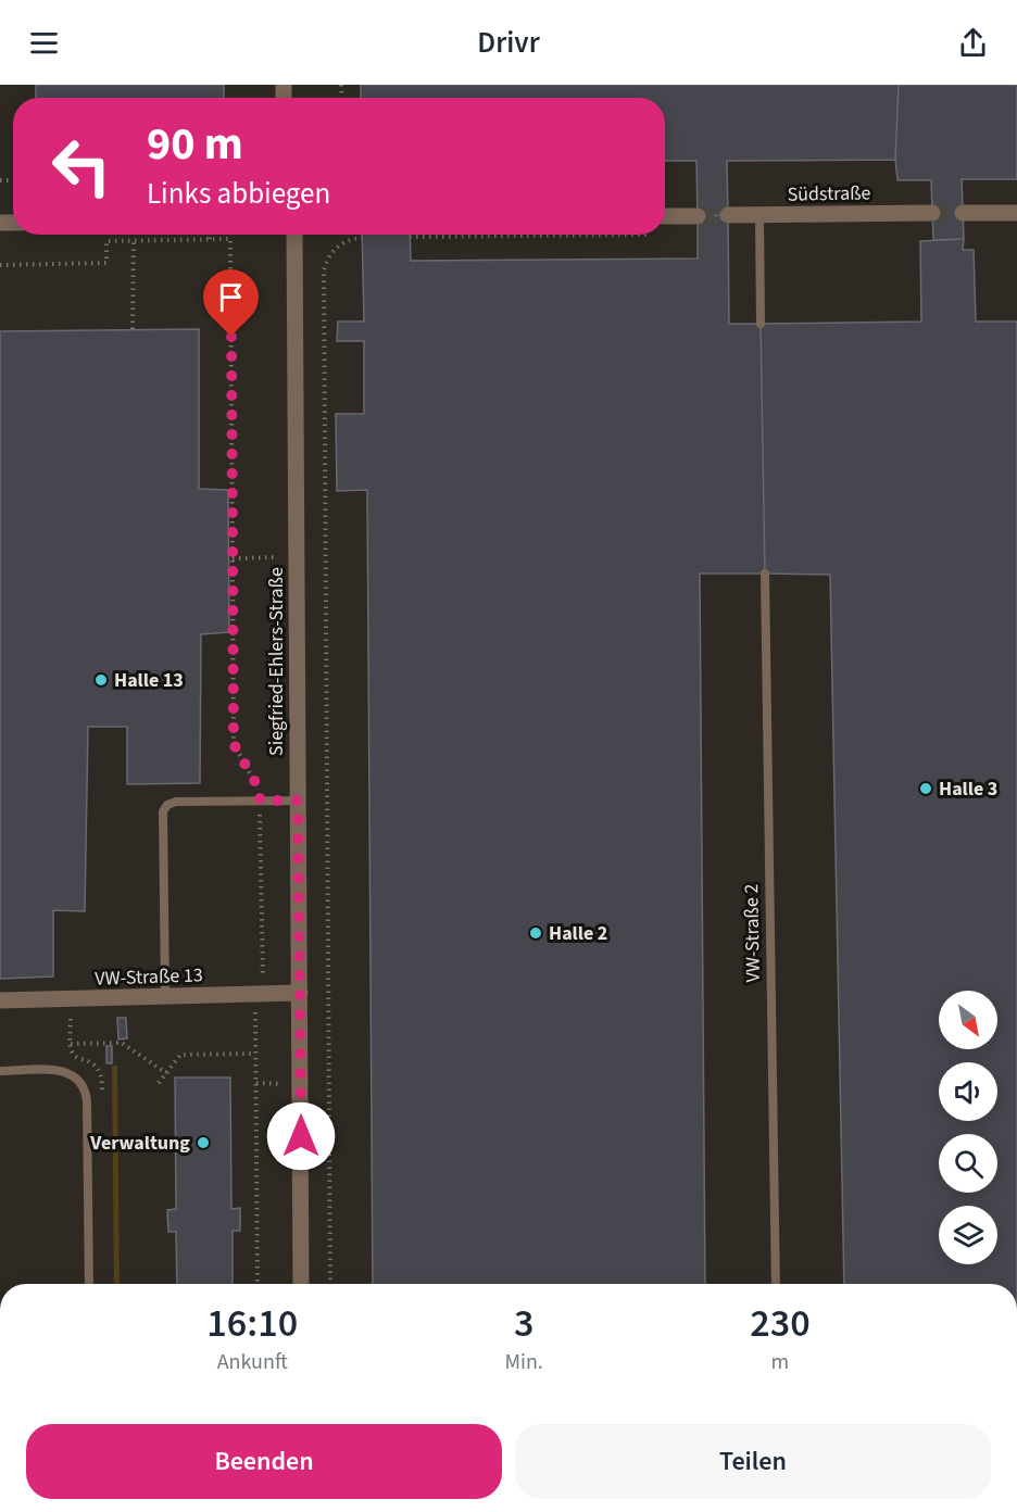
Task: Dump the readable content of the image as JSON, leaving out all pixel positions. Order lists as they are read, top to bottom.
{
  "streets": {
    "street": ["Südstraße", "Siegfried-Ehlers-Straße", "VW-Straße 13"],
    "lane": ["VW-Straße 2"]
  },
  "crossings": [
    ["Siegfried-Ehlers-Straße", "VW-Straße 13"]
  ],
  "places": [
    "Halle 13",
    "Halle 3",
    "Halle 2",
    "Verwaltung"
  ],
  "north": "bottom right",
  "page": {
    "header": "Drivr",
    "turn": ["90 m", "Links abbiegen"],
    "eta": [
      "16:10",
      "Ankunft",
      "3",
      "Min.",
      "230",
      "m"
    ],
    "buttons": ["Beenden", "Teilen"]
  }
}
